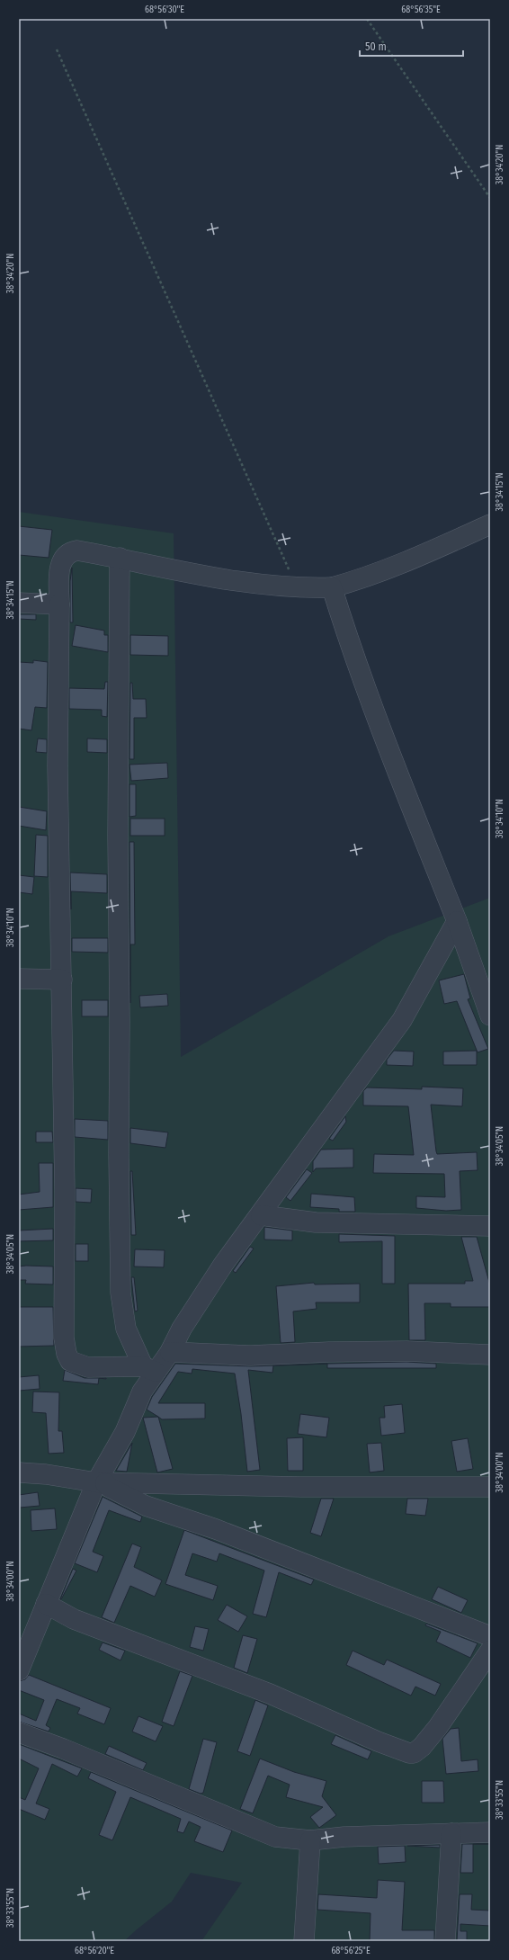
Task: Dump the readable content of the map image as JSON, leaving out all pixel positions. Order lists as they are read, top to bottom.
{
  "scale_bar": "50 m",
  "coordinates": [
    "68°56'30\"E",
    "68°56'35\"E",
    "38°34'20\"N",
    "38°34'15\"N",
    "38°34'10\"N",
    "38°34'05\"N",
    "38°34'00\"N",
    "38°33'55\"N",
    "68°56'20\"E",
    "68°56'25\"E"
  ]
}
